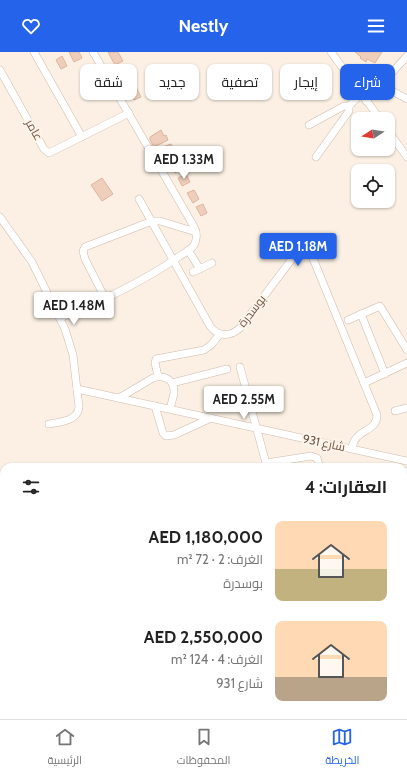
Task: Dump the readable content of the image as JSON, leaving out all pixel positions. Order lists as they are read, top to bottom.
{
  "streets": {
    "street": ["عامر", "بوسدرة", "شارع 931"]
  },
  "crossings": [
    ["بوسدرة", "شارع 931"]
  ],
  "north": "left",
  "page": {
    "header": "Nestly",
    "chip": [
      "شراء",
      "إيجار",
      "تصفية",
      "جديد",
      "شقة"
    ],
    "price": [
      "AED 1.33M",
      "AED 1.18M",
      "AED 1.48M",
      "AED 2.55M"
    ],
    "heading": "العقارات: 4",
    "list": [
      {
        "name": "AED 1,180,000",
        "note": "الغرف: 2 · 72 m² · بوسدرة"
      },
      {
        "name": "AED 2,550,000",
        "note": "الغرف: 4 · 124 m² · شارع 931"
      }
    ],
    "tabs": ["الخريطة", "المحفوظات", "الرئيسية"]
  }
}
